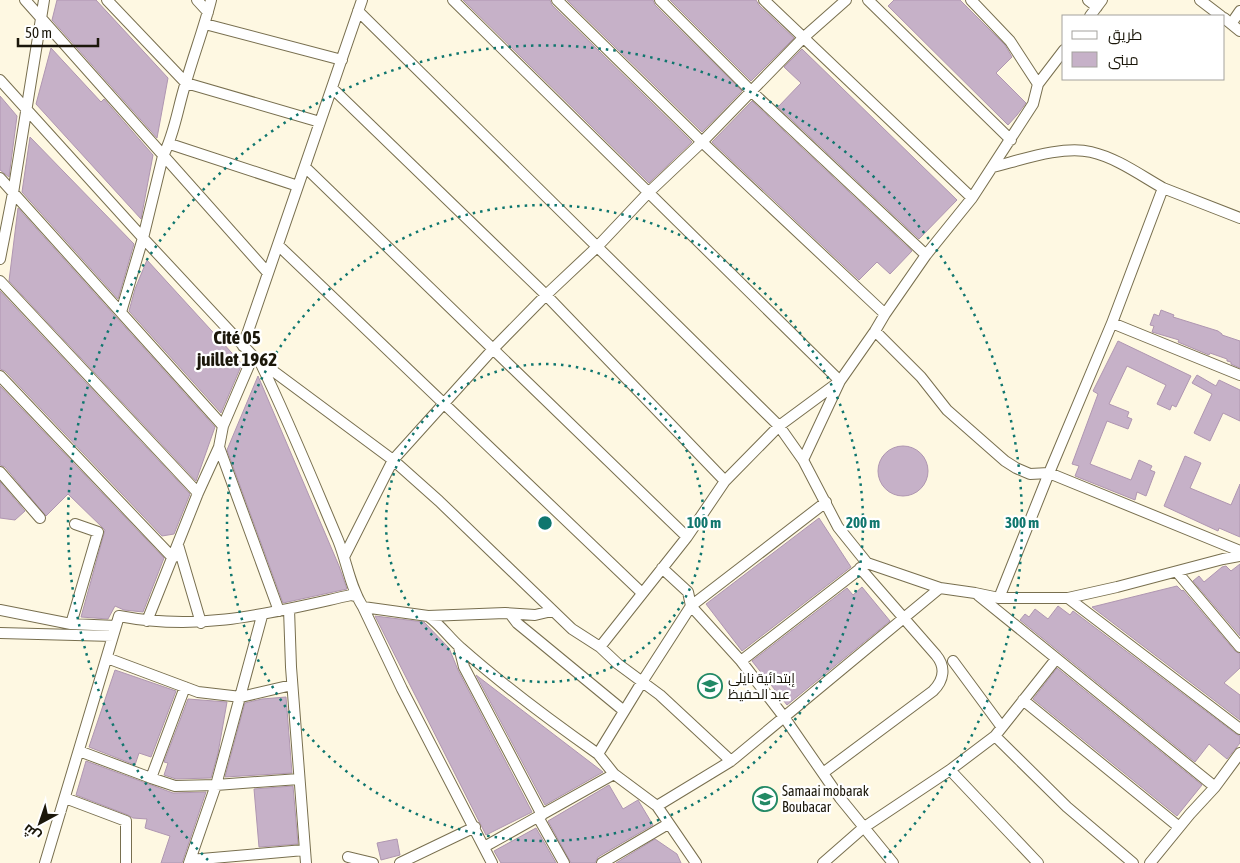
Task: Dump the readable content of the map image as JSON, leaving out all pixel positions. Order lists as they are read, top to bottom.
{
  "districts": ["Cité 05 juillet 1962"],
  "places": {
    "school or university": ["إبتدائية نايلي عبد الحفيظ", "Samaai mobarak Boubacar"]
  },
  "legend": ["طريق", "مبنى"],
  "scale_bar": "50 m",
  "north": "bottom left",
  "rings": ["100 m", "200 m", "300 m"]
}
